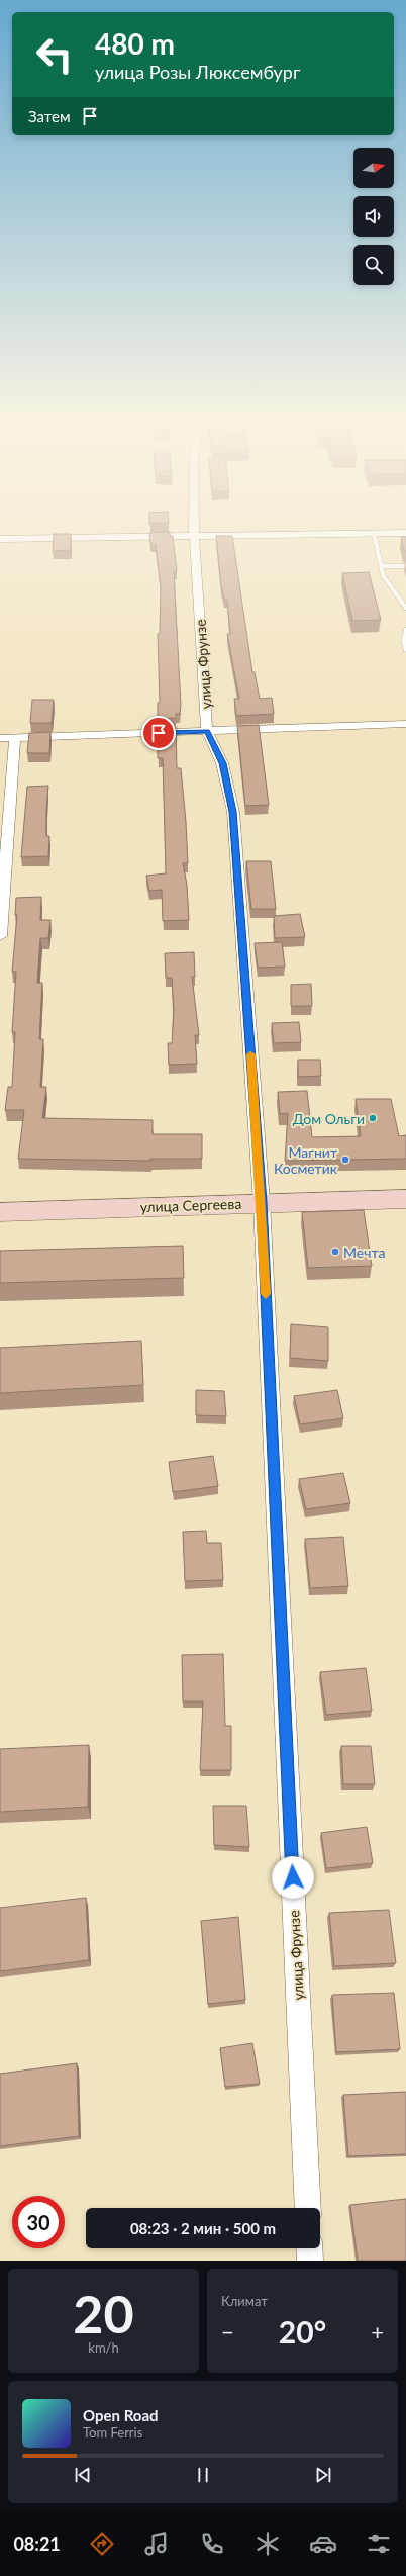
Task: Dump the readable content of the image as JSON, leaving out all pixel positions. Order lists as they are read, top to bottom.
{
  "streets": {
    "main road": ["улица Сергеева"],
    "street": ["улица Фрунзе"]
  },
  "crossings": [
    ["улица Фрунзе", "улица Сергеева"]
  ],
  "places": ["Дом Ольги", "Магнит Косметик", "Мечта"],
  "north": "right",
  "page": {
    "turn": ["480 m", "улица Розы Люксембург"],
    "then": "Затем",
    "limit": "30",
    "trip": "08:23 · 2 мин · 500 m",
    "tile": [
      ["20", "km/h"],
      "Климат"
    ],
    "heat": ["−", "20°", "+"],
    "song": ["Open Road", "Tom Ferris"],
    "tabs": "08:21"
  }
}
